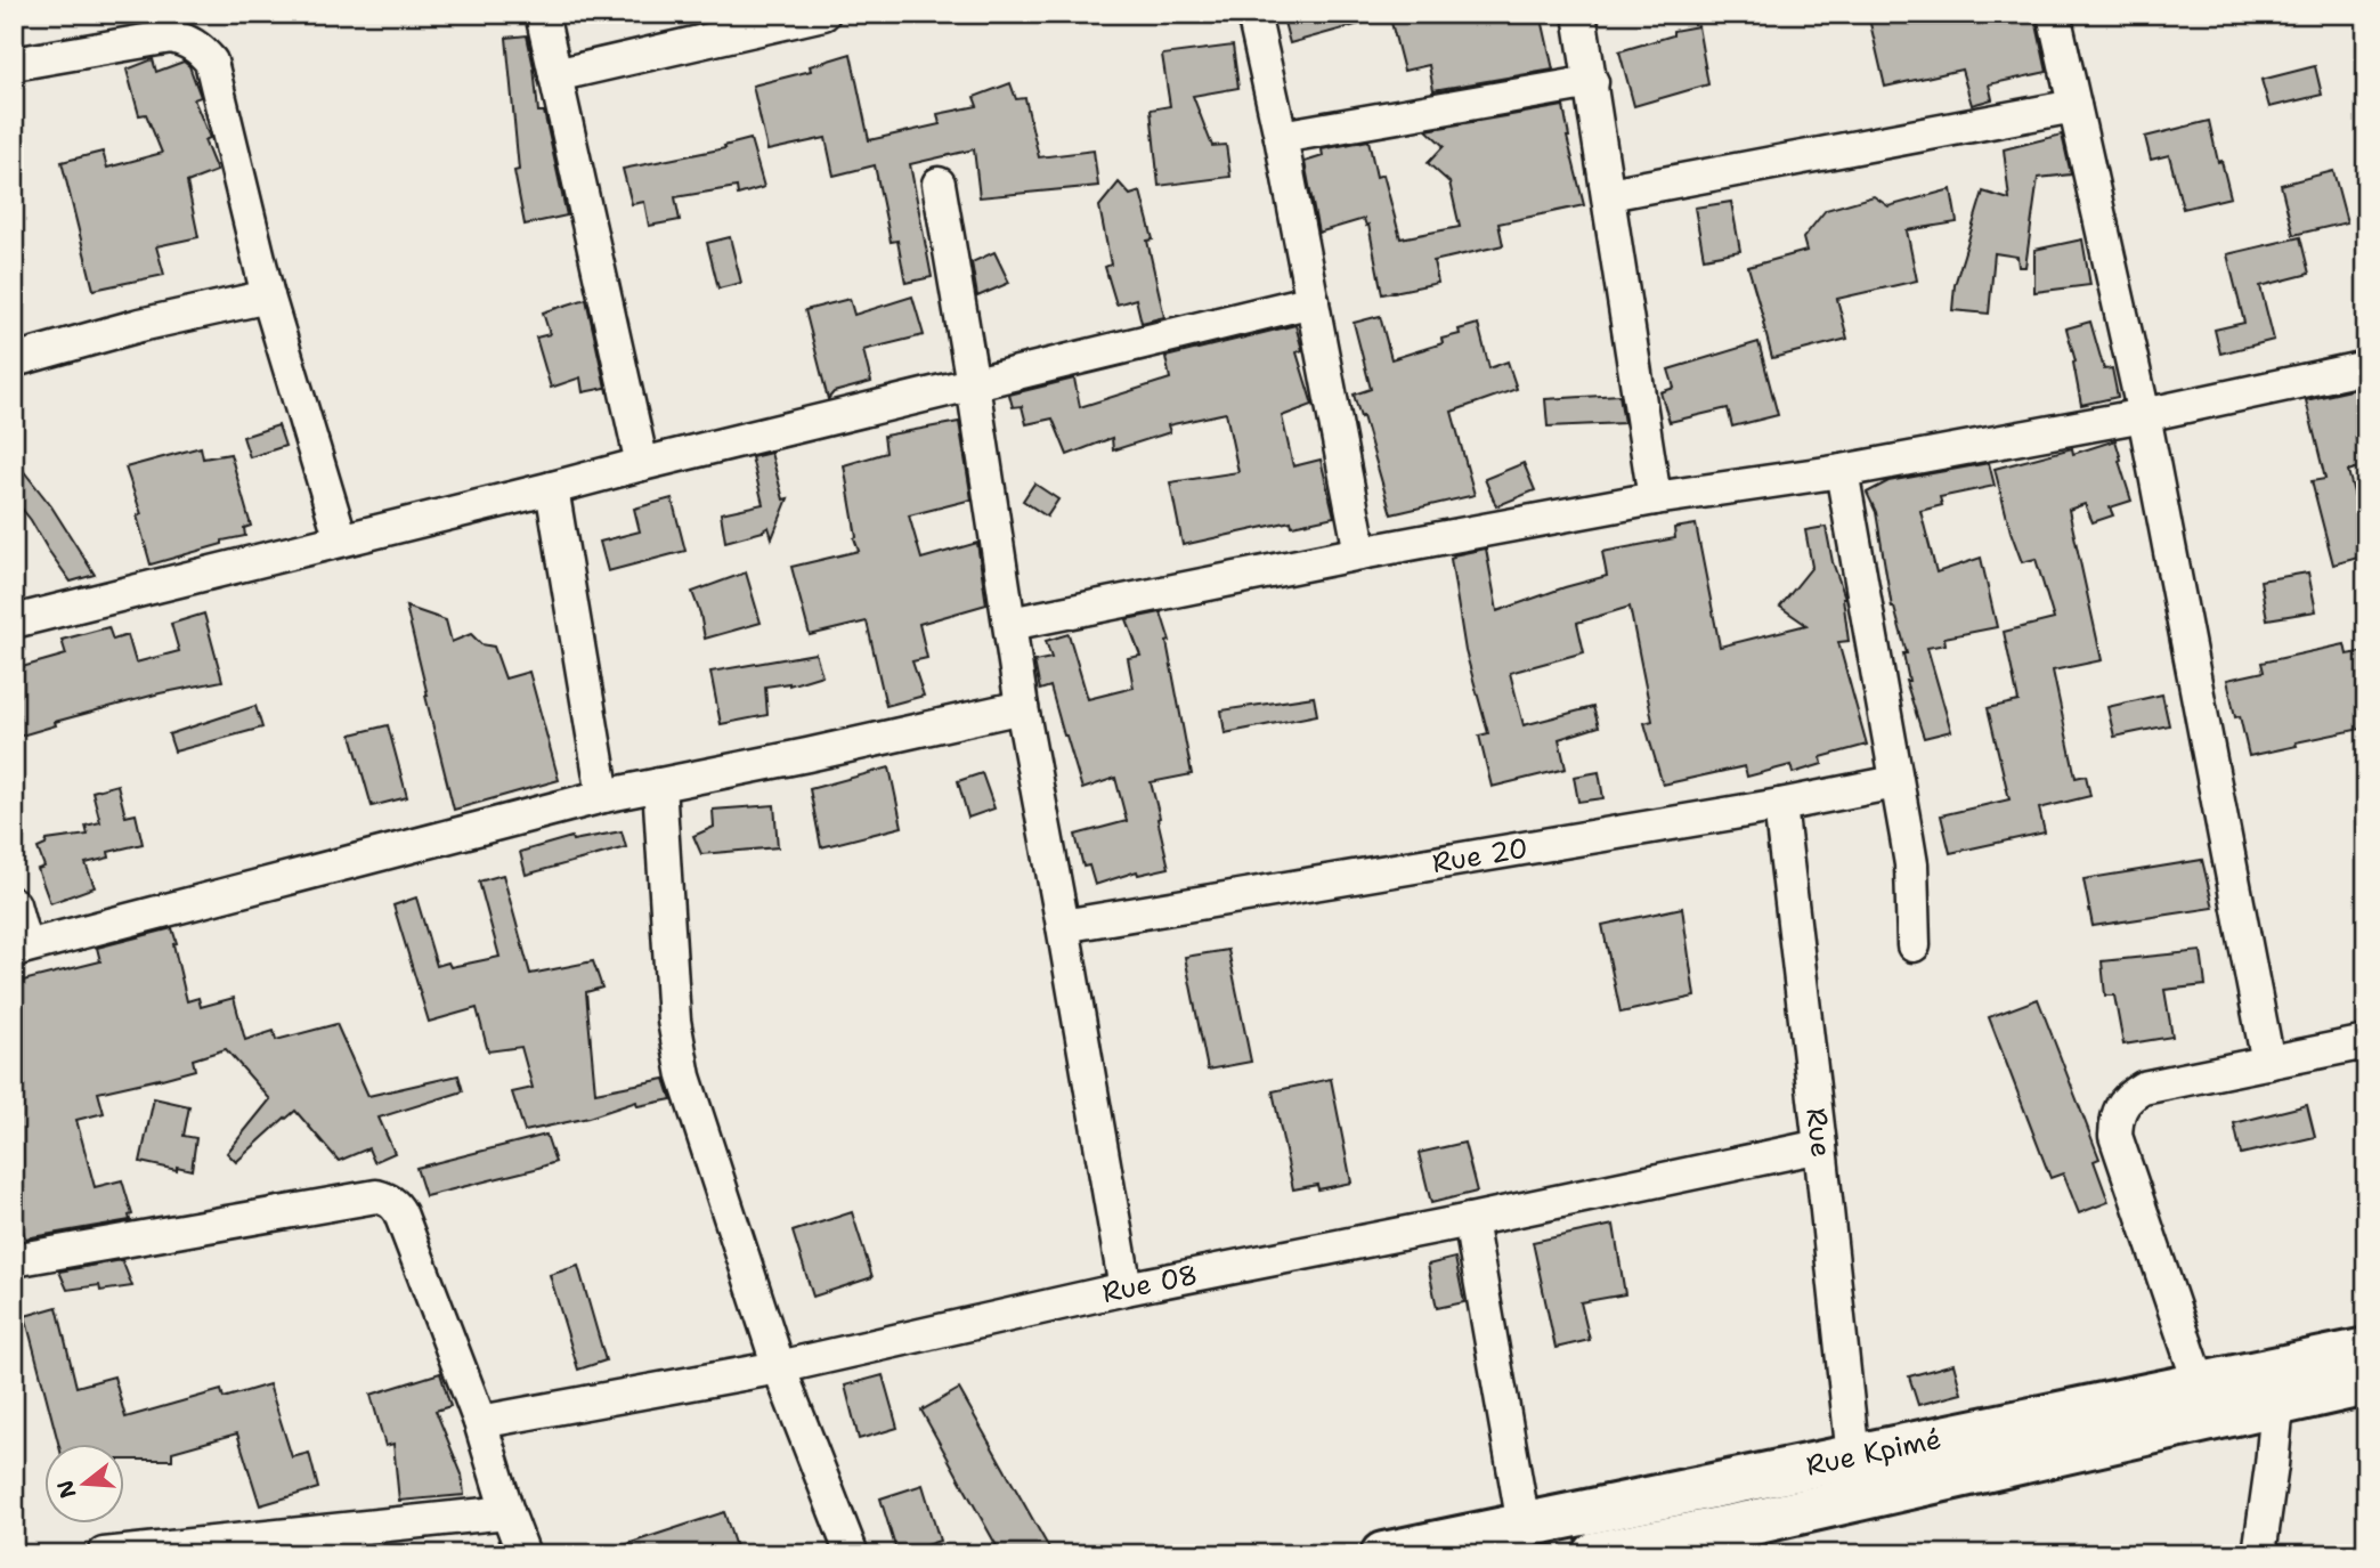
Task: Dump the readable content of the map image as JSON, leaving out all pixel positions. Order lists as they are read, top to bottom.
{
  "streets": {
    "main road": ["Rue Kpimé"],
    "street": ["Rue 20", "Rue", "Rue 08"]
  },
  "crossings": [
    ["Rue 20", "Rue"],
    ["Rue", "Rue 08"],
    ["Rue", "Rue Kpimé"]
  ],
  "north": "left"
}
